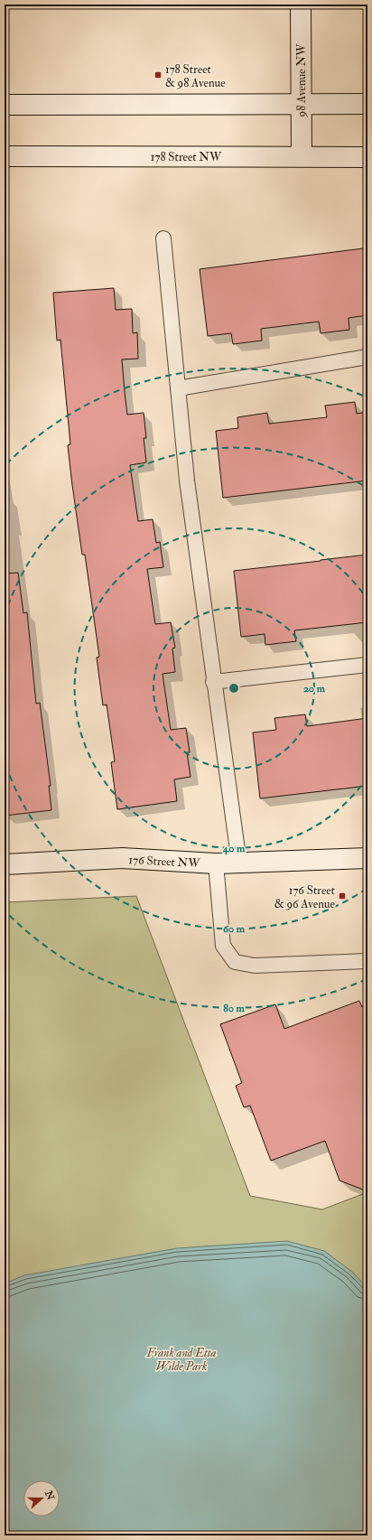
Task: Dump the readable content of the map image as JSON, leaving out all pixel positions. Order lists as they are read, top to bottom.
{
  "streets": {
    "main road": ["98 Avenue NW", "178 Street NW", "176 Street NW"]
  },
  "crossings": [
    ["98 Avenue NW", "178 Street NW"]
  ],
  "parks": ["Frank and Etta Wilde Park"],
  "places": {
    "transit": ["178 Street & 98 Avenue", "176 Street & 96 Avenue"]
  },
  "north": "right",
  "rings": [
    "20 m",
    "40 m",
    "60 m",
    "80 m"
  ]
}
